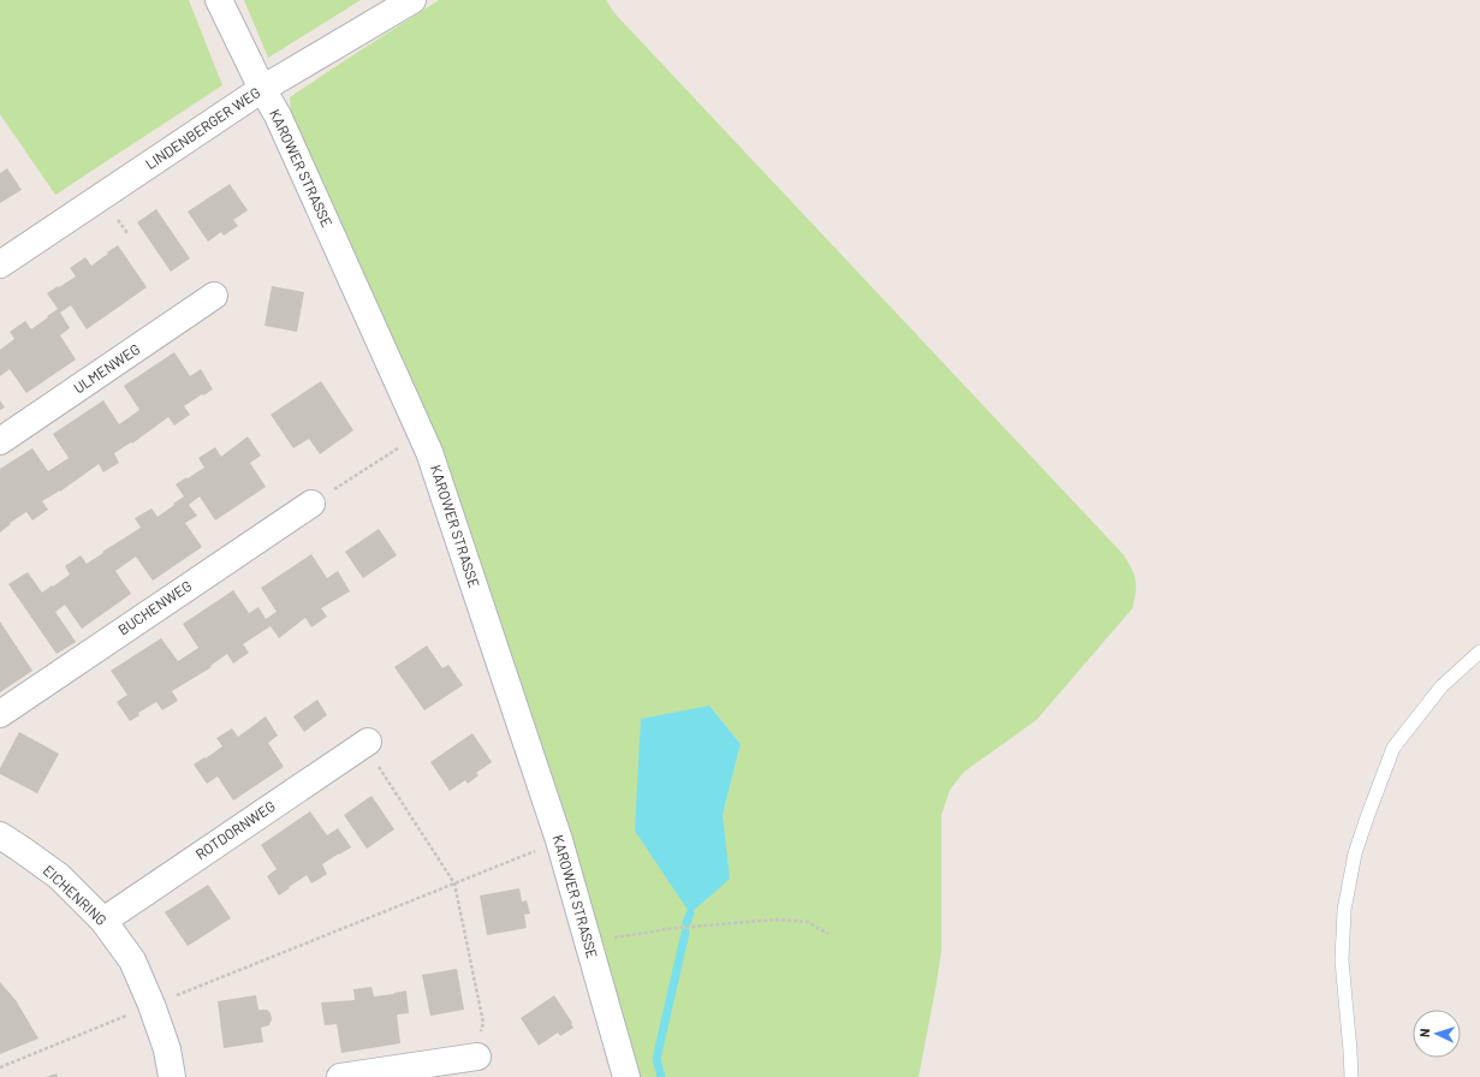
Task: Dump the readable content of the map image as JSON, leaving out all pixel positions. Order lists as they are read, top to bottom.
{
  "streets": {
    "street": [
      "LINDENBERGER WEG",
      "KAROWER STRASSE",
      "ULMENWEG",
      "BUCHENWEG",
      "ROTDORNWEG",
      "EICHENRING"
    ]
  },
  "crossings": [
    ["LINDENBERGER WEG", "KAROWER STRASSE"],
    ["ROTDORNWEG", "EICHENRING"]
  ],
  "north": "left"
}
